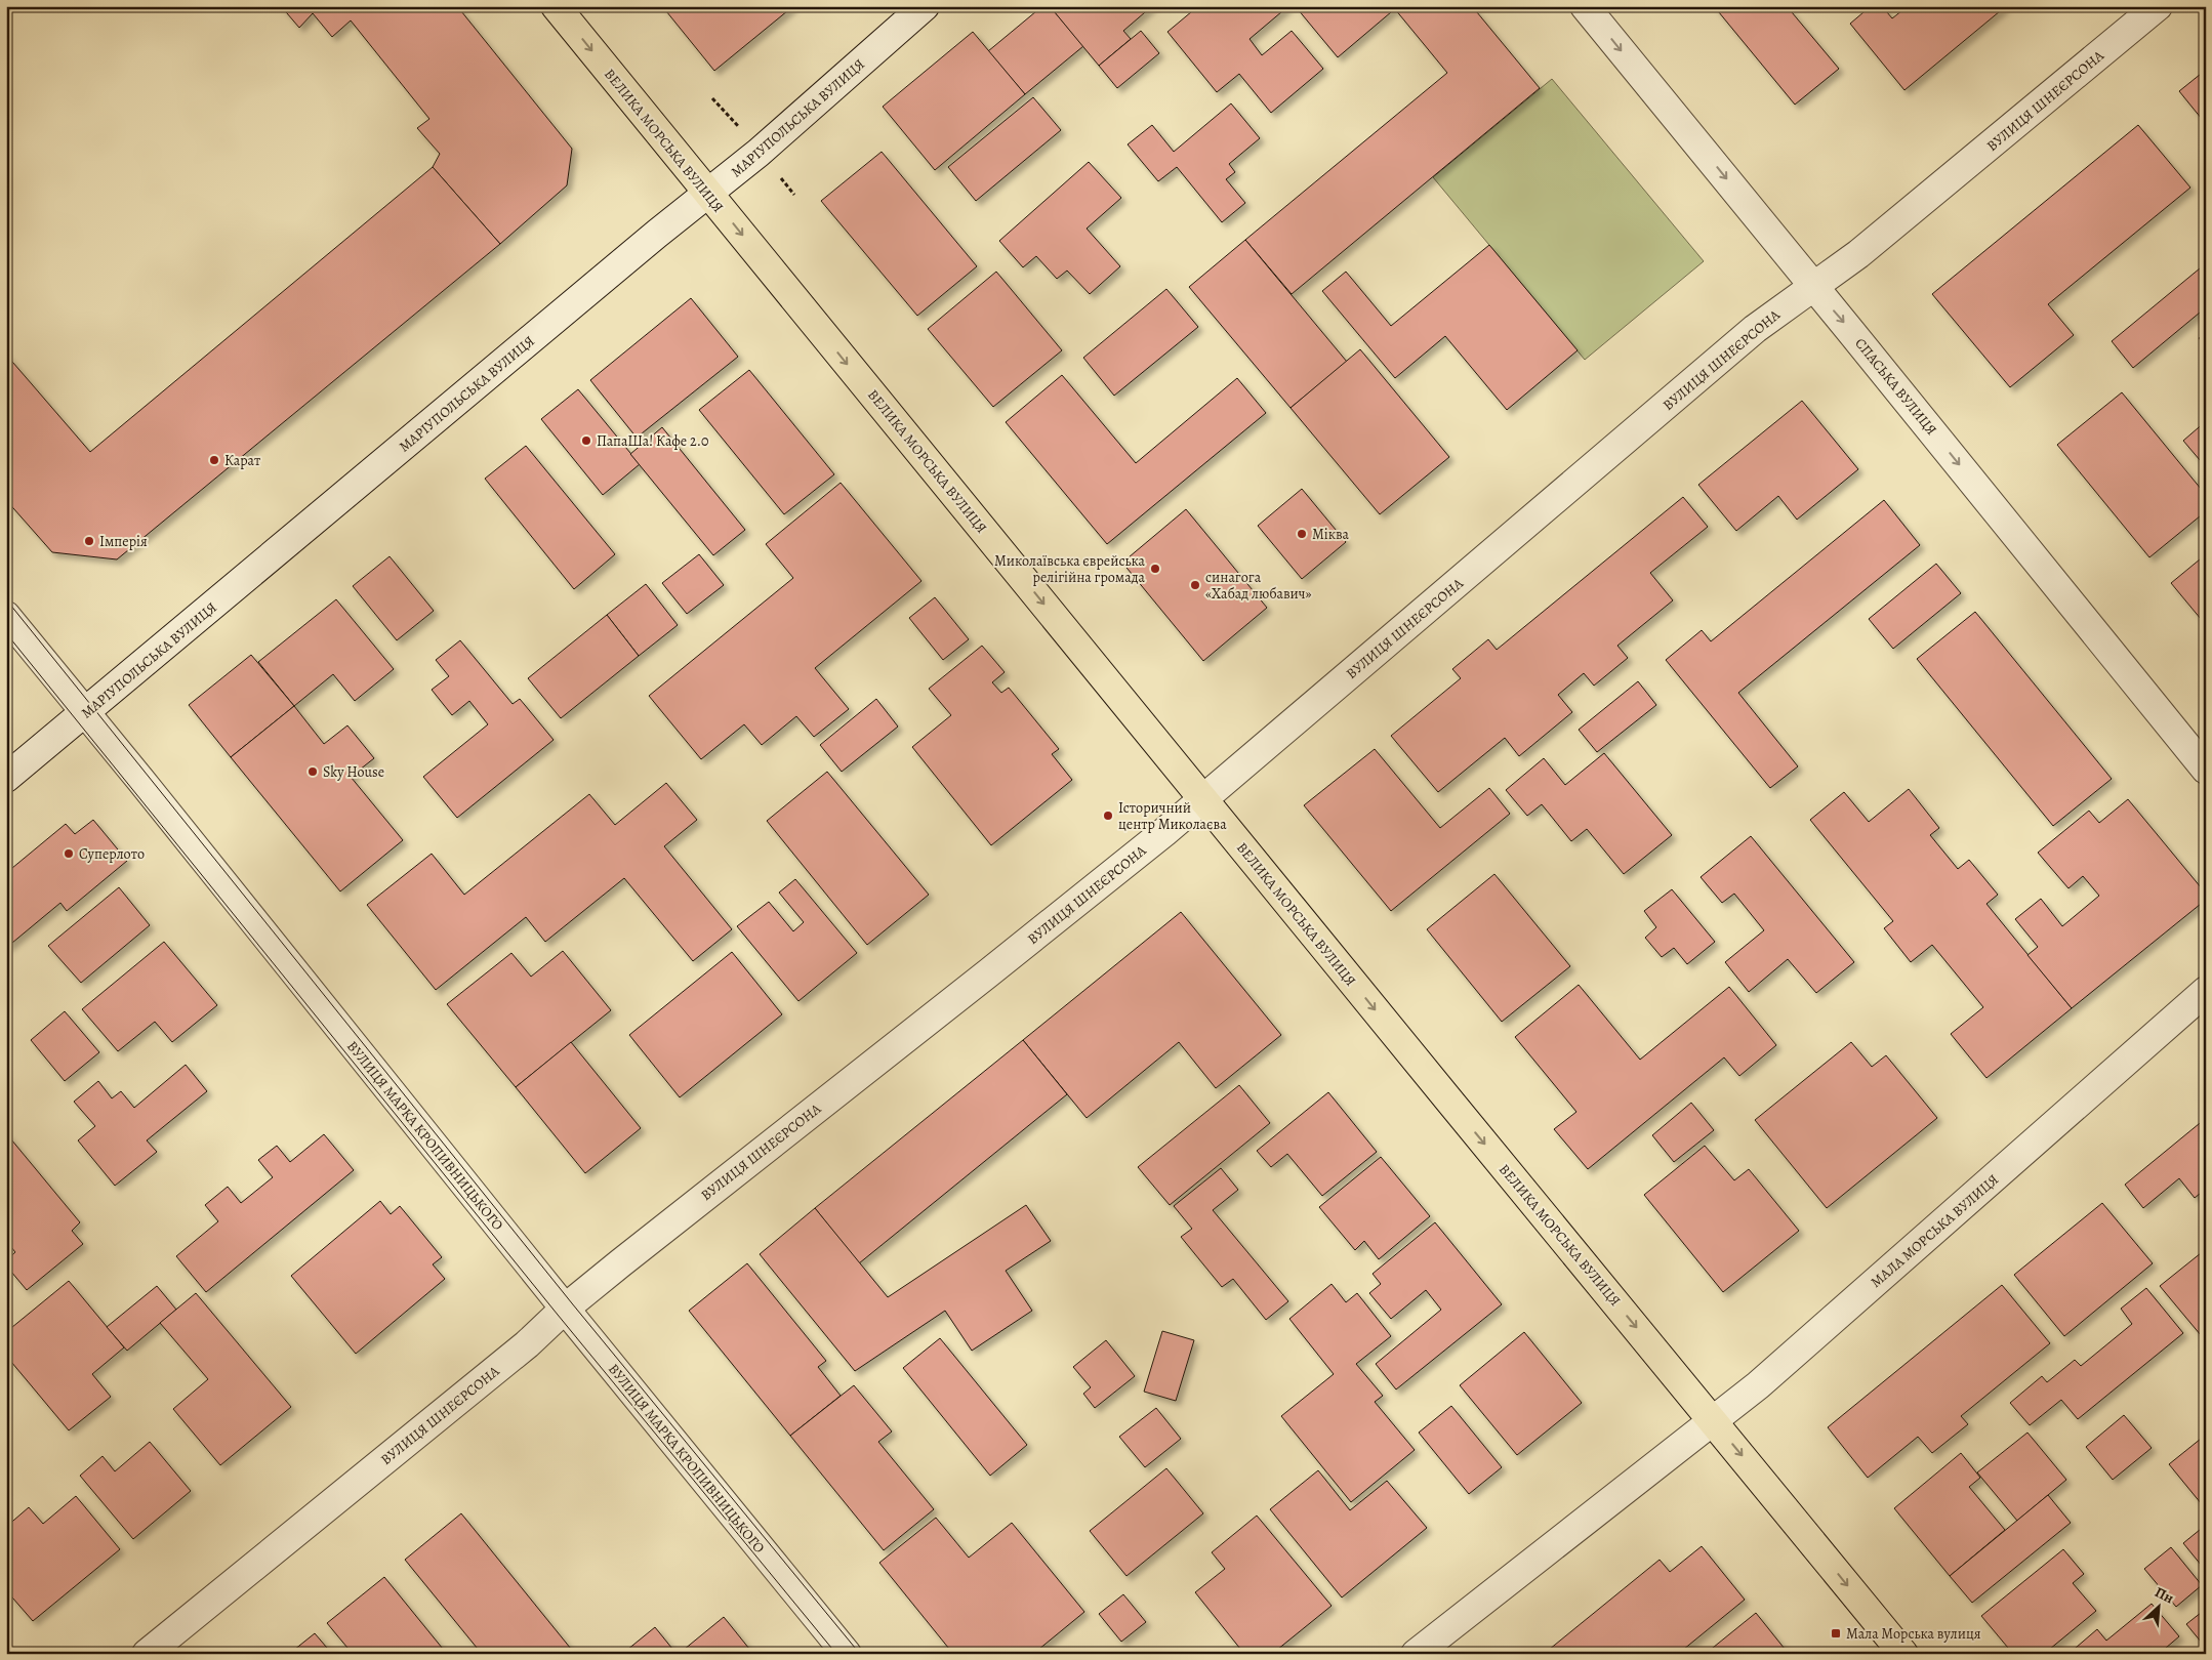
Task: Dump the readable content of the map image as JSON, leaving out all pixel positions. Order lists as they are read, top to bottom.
{
  "streets": {
    "main road": ["ВЕЛИКА МОРСЬКА ВУЛИЦЯ"],
    "street": [
      "ВУЛИЦЯ ШНЕЄРСОНА",
      "МАРІУПОЛЬСЬКА ВУЛИЦЯ",
      "СПАСЬКА ВУЛИЦЯ",
      "ВУЛИЦЯ МАРКА КРОПИВНИЦЬКОГО",
      "МАЛА МОРСЬКА ВУЛИЦЯ"
    ]
  },
  "crossings": [
    ["ВУЛИЦЯ ШНЕЄРСОНА", "ВЕЛИКА МОРСЬКА ВУЛИЦЯ"],
    ["ВУЛИЦЯ ШНЕЄРСОНА", "СПАСЬКА ВУЛИЦЯ"],
    ["ВУЛИЦЯ ШНЕЄРСОНА", "ВУЛИЦЯ МАРКА КРОПИВНИЦЬКОГО"],
    ["МАРІУПОЛЬСЬКА ВУЛИЦЯ", "ВЕЛИКА МОРСЬКА ВУЛИЦЯ"],
    ["МАРІУПОЛЬСЬКА ВУЛИЦЯ", "ВУЛИЦЯ МАРКА КРОПИВНИЦЬКОГО"],
    ["ВЕЛИКА МОРСЬКА ВУЛИЦЯ", "МАЛА МОРСЬКА ВУЛИЦЯ"]
  ],
  "one_way": ["ВЕЛИКА МОРСЬКА ВУЛИЦЯ", "СПАСЬКА ВУЛИЦЯ"],
  "places": {
    "other": [
      "ПапаШа! Кафе 2.0",
      "Карат",
      "Міква",
      "Імперія",
      "Миколаївська єврейська релігійна громада",
      "синагога «Хабад любавич»",
      "Sky House",
      "Історичний центр Миколаєва",
      "Суперлото"
    ],
    "transit": ["Мала Морська вулиця"]
  },
  "north": "top right"
}
